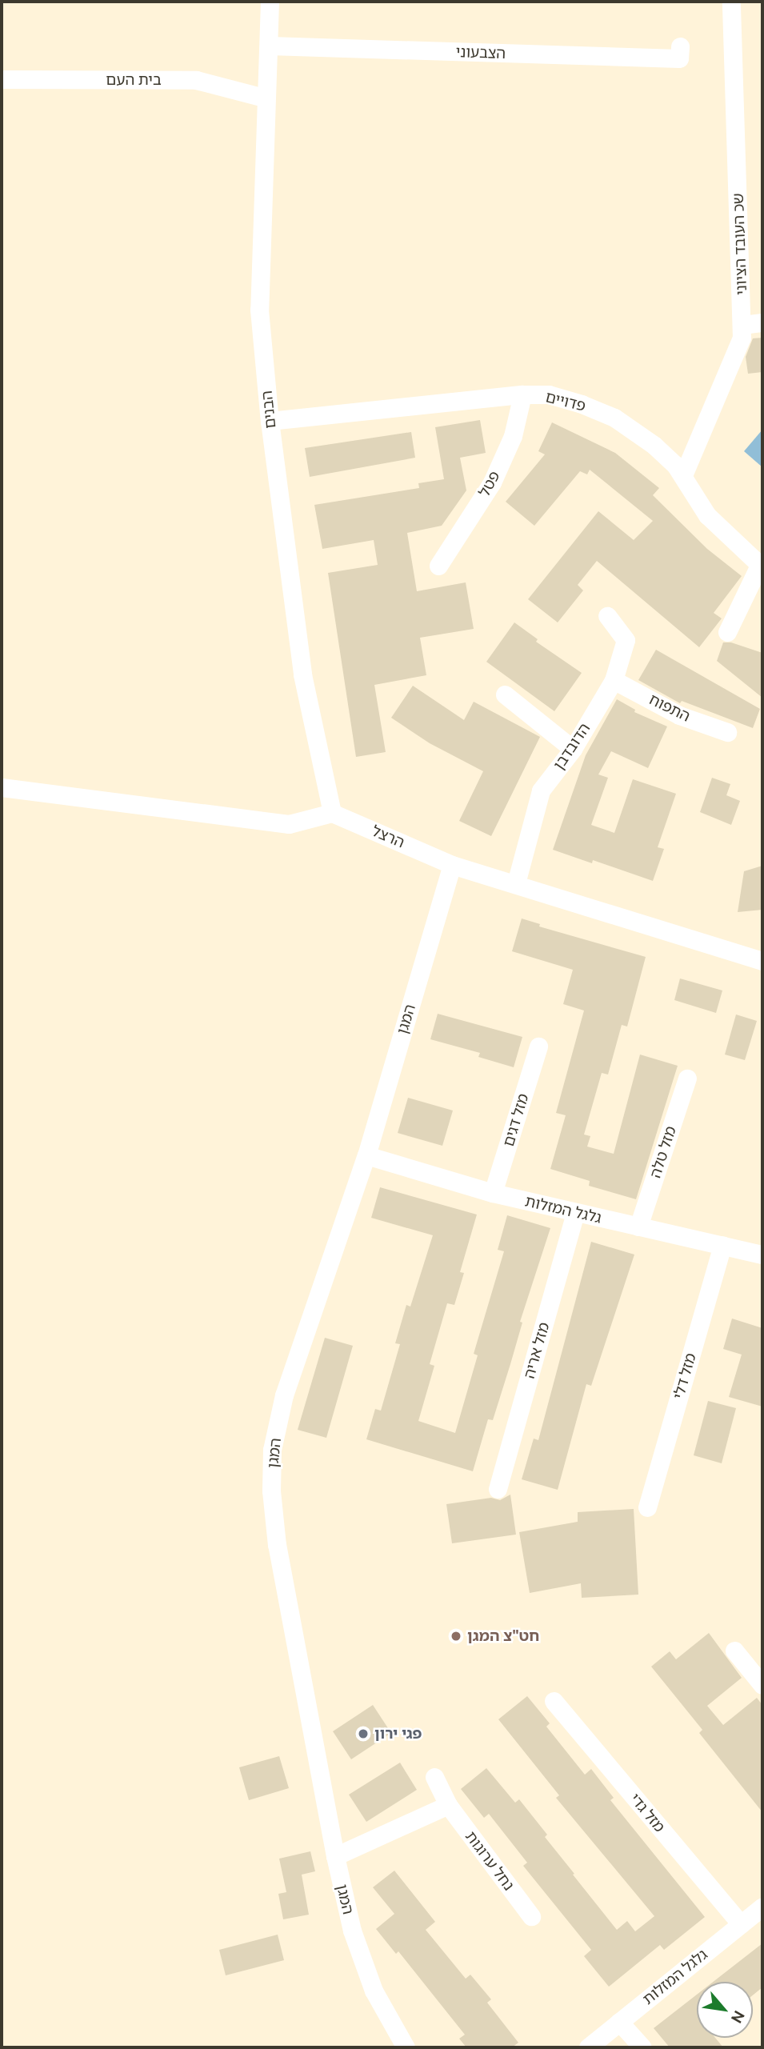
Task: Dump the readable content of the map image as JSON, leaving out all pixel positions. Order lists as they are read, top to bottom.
{
  "streets": {
    "street": [
      "הצבעוני",
      "בית העם",
      "שכ העובד הציוני",
      "פדויים",
      "הבנים",
      "פטל",
      "התפוח",
      "הדובדבן",
      "הרצל",
      "המגן",
      "מזל דגים",
      "מזל טלה",
      "גלגל המזלות",
      "מזל אריה",
      "מזל דלי",
      "מזל גדי",
      "נחל ערוגות"
    ]
  },
  "crossings": [
    ["הצבעוני", "הבנים"],
    ["בית העם", "הבנים"],
    ["שכ העובד הציוני", "פדויים"],
    ["פדויים", "הבנים"],
    ["פדויים", "פטל"],
    ["הבנים", "הרצל"],
    ["התפוח", "הדובדבן"],
    ["הדובדבן", "הרצל"],
    ["הרצל", "המגן"],
    ["המגן", "גלגל המזלות"],
    ["מזל דגים", "גלגל המזלות"],
    ["מזל טלה", "גלגל המזלות"],
    ["גלגל המזלות", "מזל אריה"],
    ["גלגל המזלות", "מזל דלי"],
    ["גלגל המזלות", "מזל גדי"]
  ],
  "places": ["חט\"צ המגן", "פגי ירון"],
  "north": "bottom right"
}
